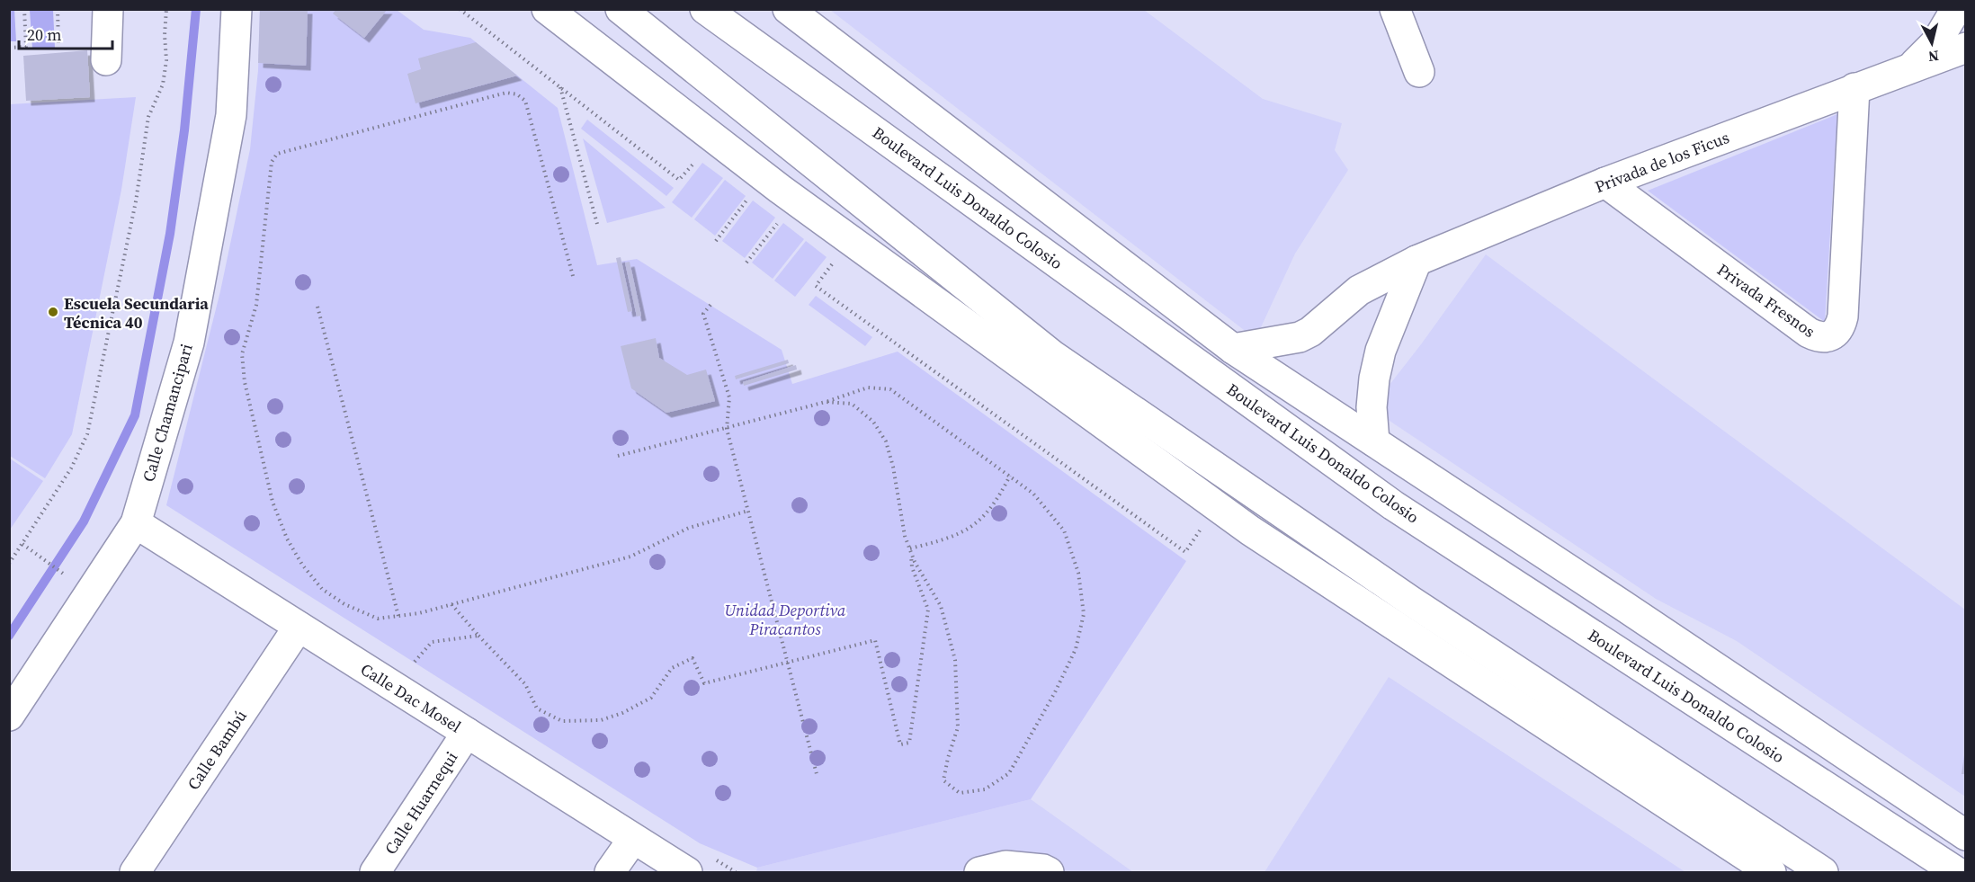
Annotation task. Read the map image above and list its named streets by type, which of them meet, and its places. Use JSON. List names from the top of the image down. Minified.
{"streets":{"street":["Privada de los Ficus","Boulevard Luis Donaldo Colosio","Privada Fresnos","Calle Chamancipari","Calle Dac Mosel","Calle Bambú","Calle Huarnequi"]},"crossings":[["Privada de los Ficus","Privada Fresnos"],["Calle Chamancipari","Calle Dac Mosel"],["Calle Dac Mosel","Calle Bambú"],["Calle Dac Mosel","Calle Huarnequi"]],"parks":["Unidad Deportiva Piracantos"],"places":["Escuela Secundaria Técnica 40"],"scale_bar":"20 m","north":"bottom"}
